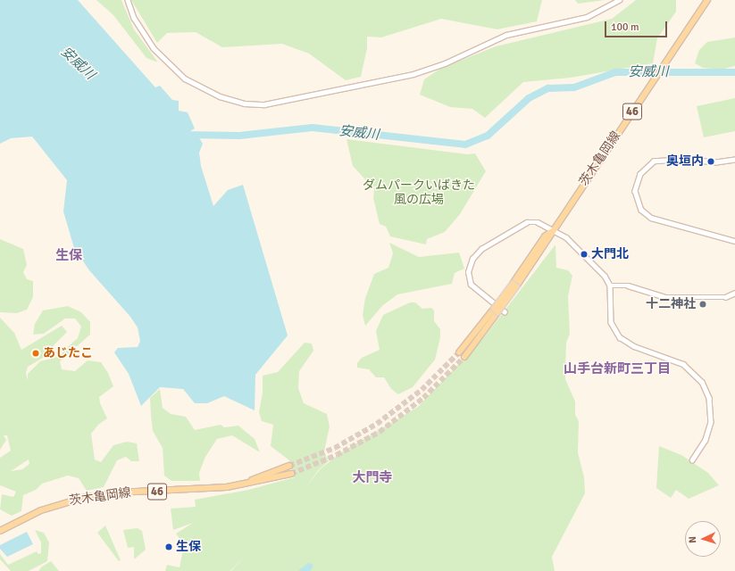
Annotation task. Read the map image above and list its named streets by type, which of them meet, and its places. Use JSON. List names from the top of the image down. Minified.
{"streets":{"main road":["46","茨木亀岡線"]},"districts":["生保","山手台新町三丁目","大門寺"],"water":["安威川"],"parks":["ダムパークいばきた 風の広場"],"places":["奥垣内","大門北","十二神社","あじたこ","生保"],"scale_bar":"100 m","north":"left"}
